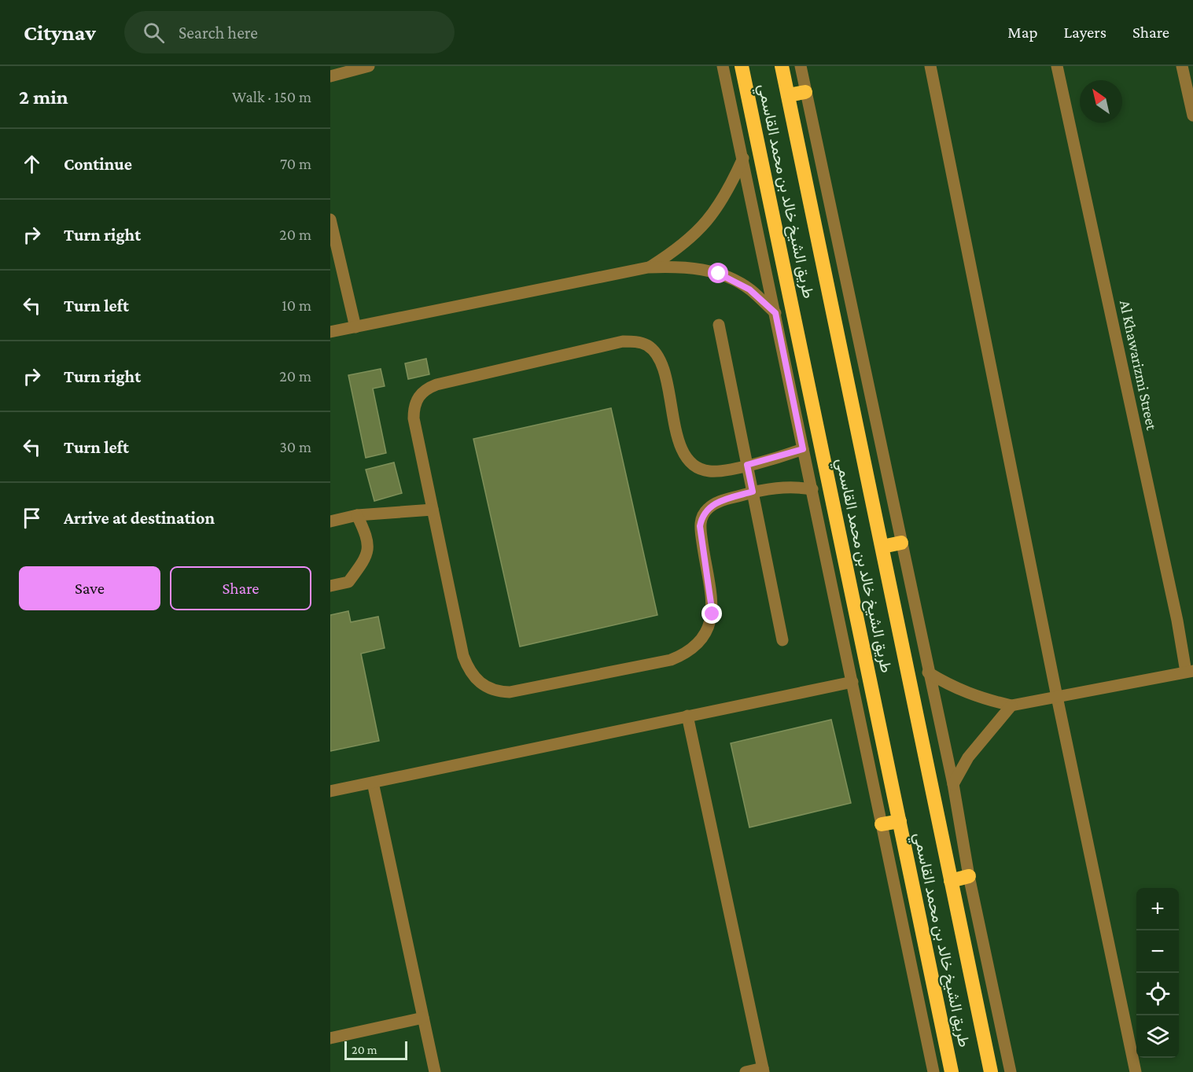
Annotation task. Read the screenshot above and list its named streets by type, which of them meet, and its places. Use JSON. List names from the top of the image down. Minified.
{"streets":{"highway":["طريق الشيخ خالد بن محمد القاسمي"],"street":["Al Khawarizmi Street"]},"scale_bar":"20 m","north":"top left","page":{"header":"Citynav","search":"Search here","nav":["Map","Layers","Share"],"heading":["2 min","Walk · 150 m"],"list":[["Continue","70 m"],["Turn right","20 m"],["Turn left","10 m"],["Turn right","20 m"],["Turn left","30 m"],"Arrive at destination"],"buttons":["Save","Share"],"map_buttons":["+","−"],"scale":"20 m"}}
